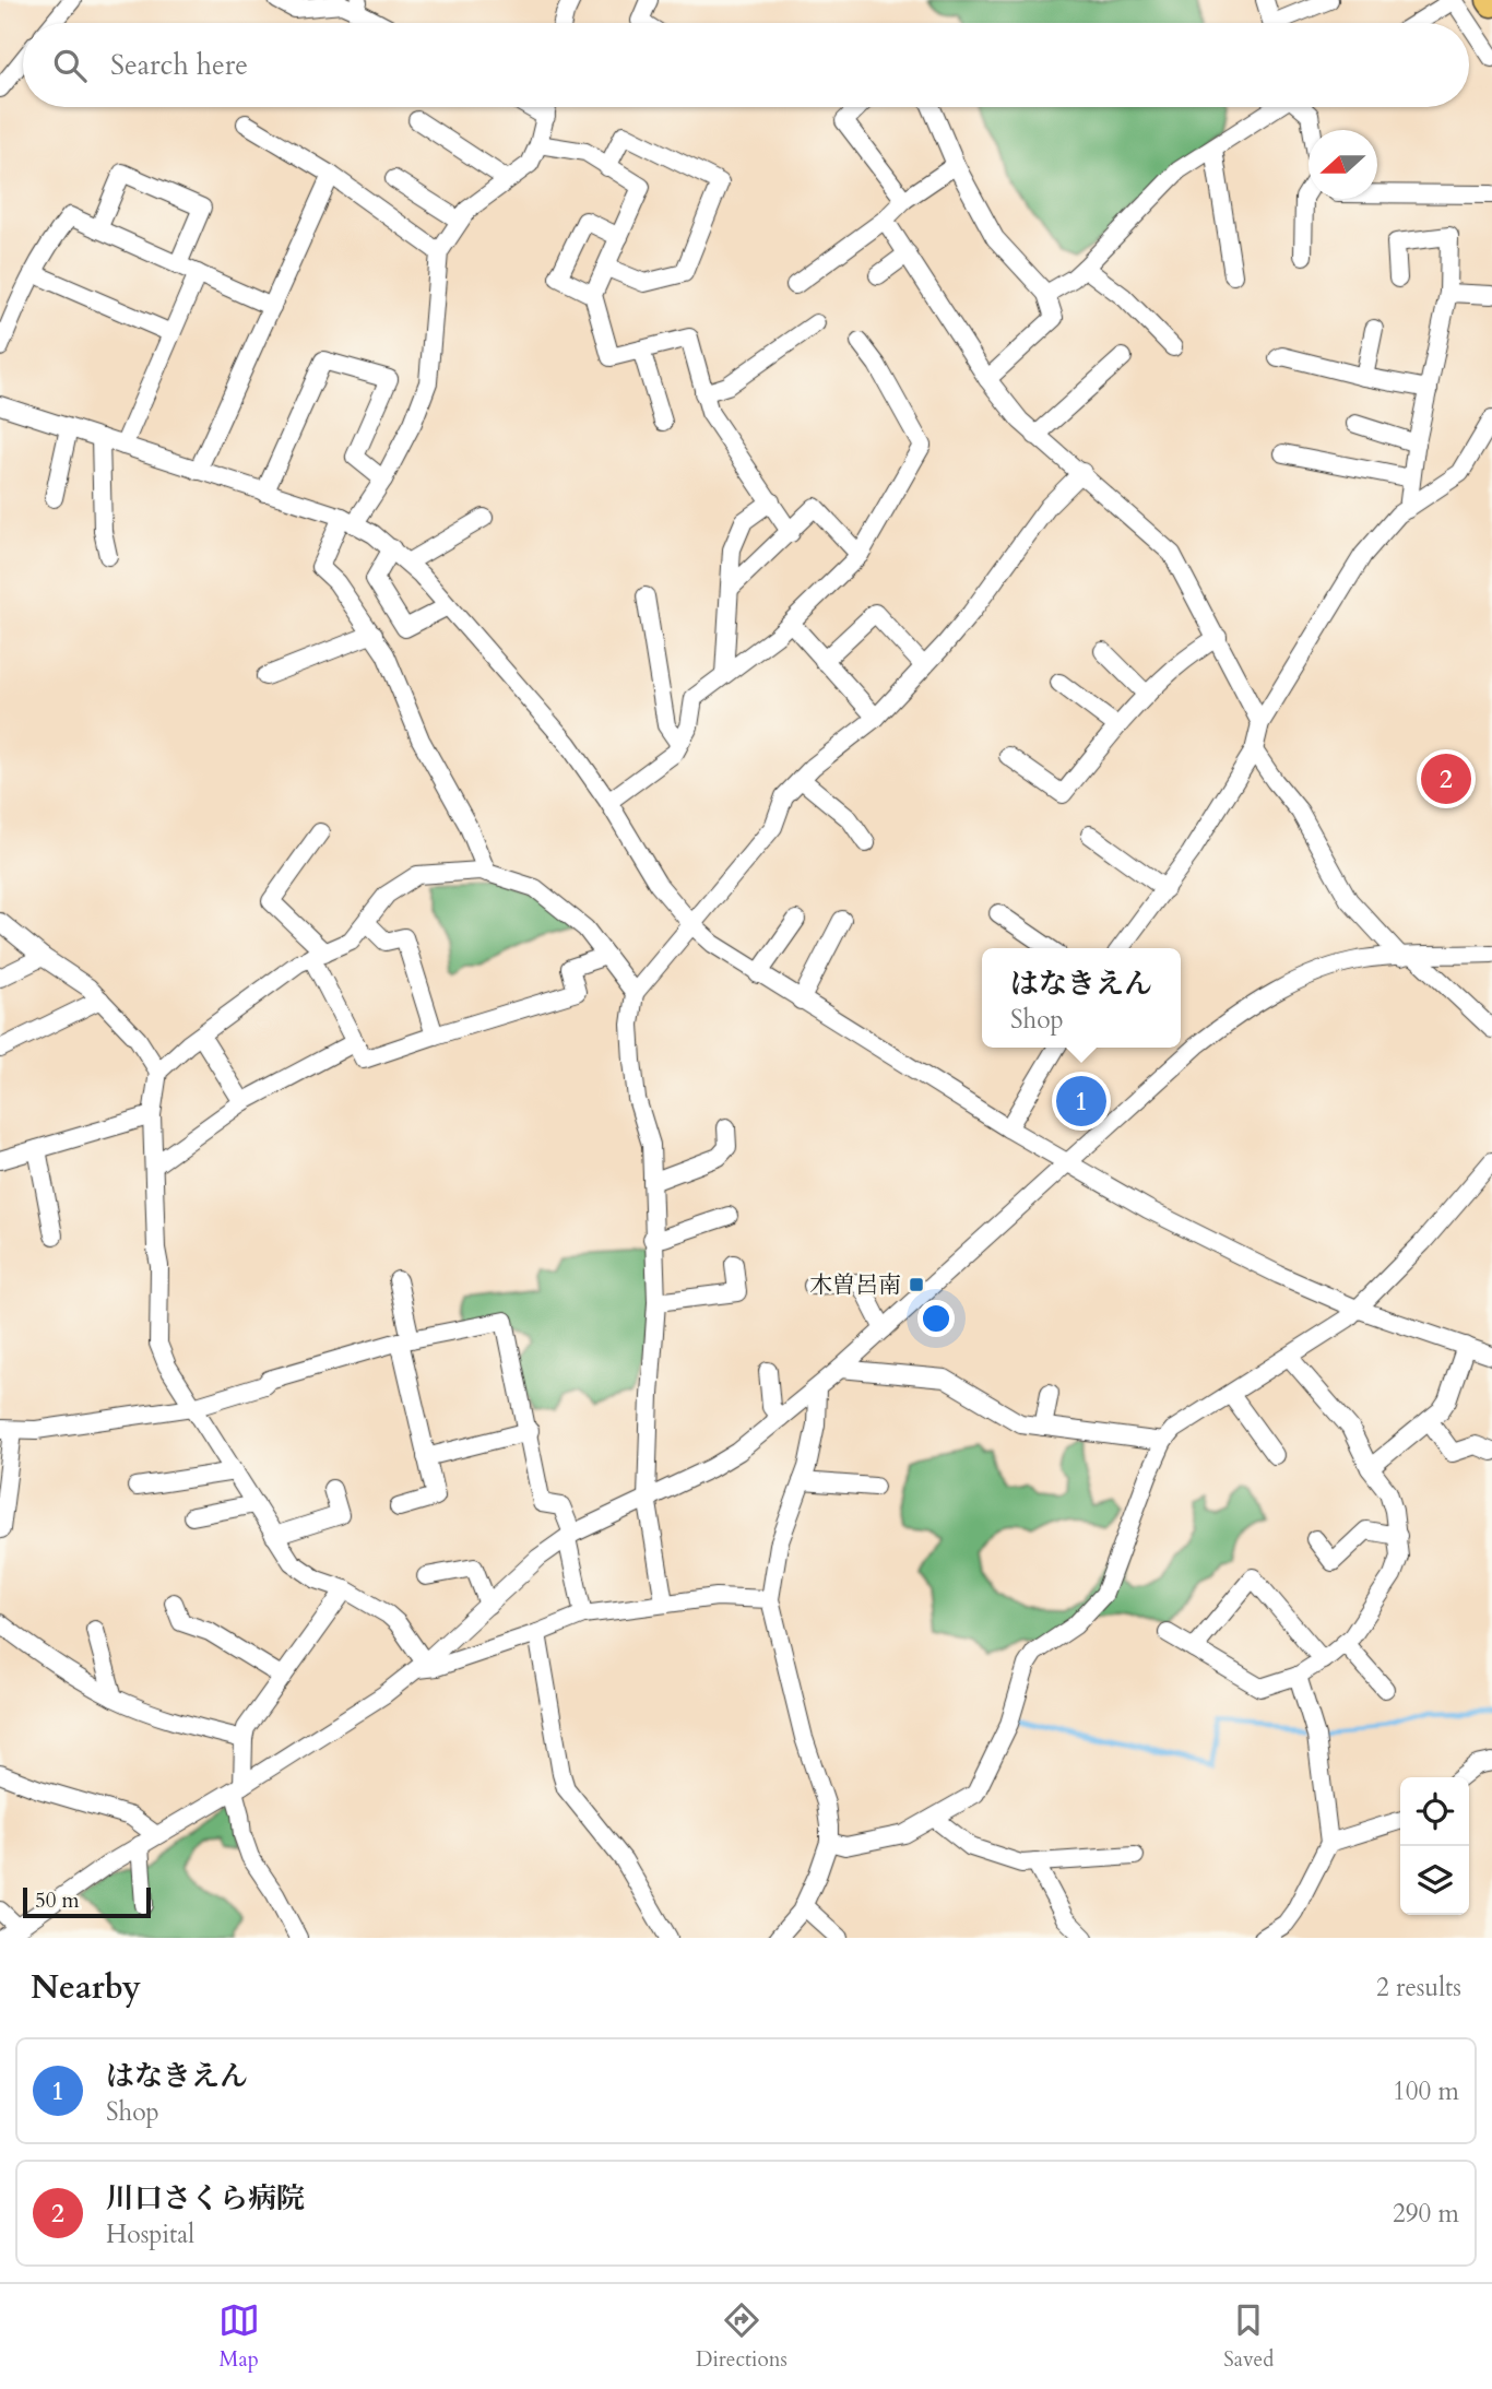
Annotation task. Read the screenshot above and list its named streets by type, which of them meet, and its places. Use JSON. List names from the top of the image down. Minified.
{"places":{"transit":["木曽呂南"]},"scale_bar":"50 m","north":"left","page":{"search":"Search here","pins":["2","1"],"popup":["はなきえん","Shop"],"scale":"50 m","heading":["Nearby","2 results"],"list":[{"mark":"1","name":"はなきえん","note":"Shop","value":"100 m"},{"mark":"2","name":"川口さくら病院","note":"Hospital","value":"290 m"}],"nav":["Map","Directions","Saved"]}}
